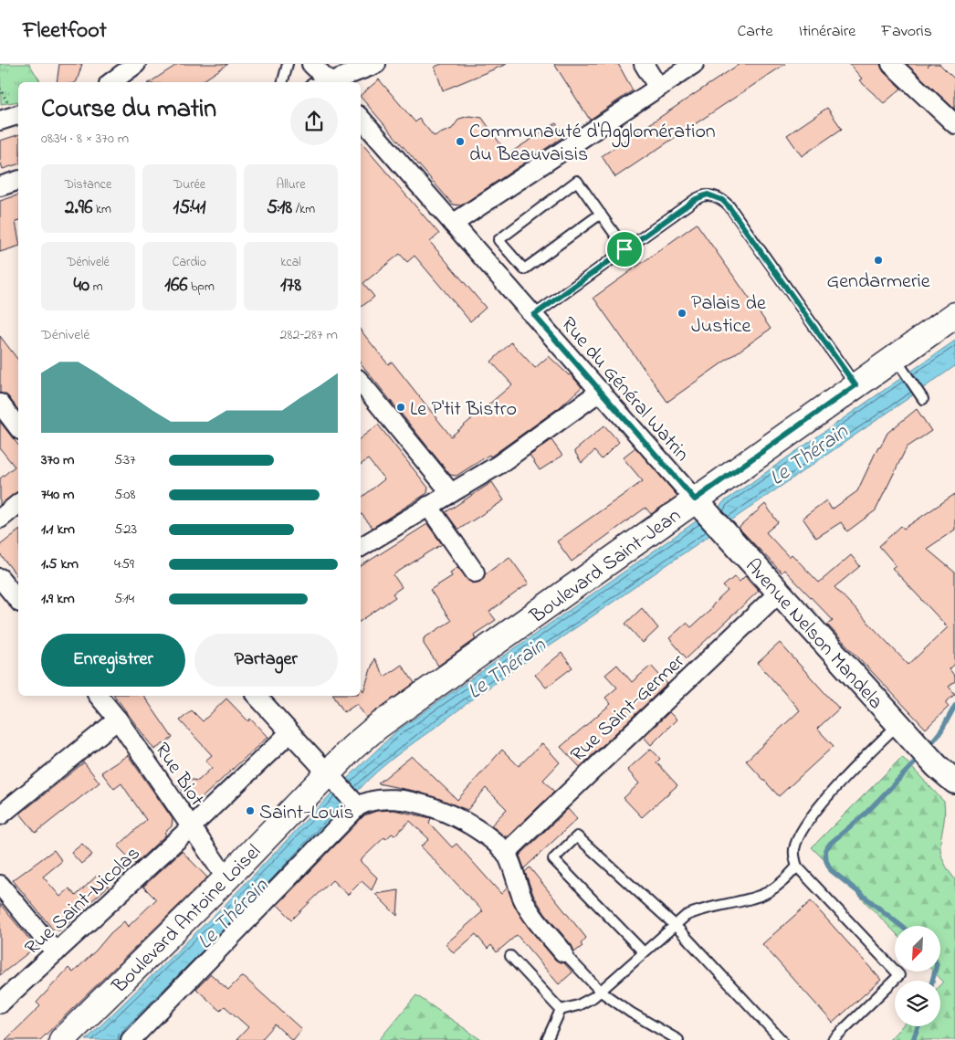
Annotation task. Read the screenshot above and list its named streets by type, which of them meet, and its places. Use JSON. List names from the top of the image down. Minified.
{"streets":{"main road":["Boulevard Saint-Jean","Boulevard Antoine Loisel"],"street":["Rue du Général Watrin","Avenue Nelson Mandela","Rue Saint-Germer","Rue Biot","Rue Saint-Nicolas"]},"crossings":[["Rue du Général Watrin","Boulevard Saint-Jean"],["Rue du Général Watrin","Avenue Nelson Mandela"],["Boulevard Saint-Jean","Avenue Nelson Mandela"],["Boulevard Saint-Jean","Boulevard Antoine Loisel"],["Avenue Nelson Mandela","Rue Saint-Germer"],["Rue Biot","Rue Saint-Nicolas"],["Rue Biot","Boulevard Antoine Loisel"]],"water":["Le Thérain"],"places":["Communauté d'Agglomération du Beauvaisis","Gendarmerie","Palais de Justice","Le P'tit Bistro","Saint-Louis"],"north":"bottom left","page":{"header":"Fleetfoot","nav":["Carte","Itinéraire","Favoris"],"heading":["Course du matin","08:34 · 8 × 370 m"],"stats":[["Distance","2.96 km"],["Durée","15:41"],["Allure","5:18 /km"],["Dénivelé","40 m"],["Cardio","166 bpm"],["kcal","178"]],"chart":["Dénivelé","282–287 m"],"list":[{"name":"370 m","note":"5:37"},{"name":"740 m","note":"5:08"},{"name":"1.1 km","note":"5:23"},{"name":"1.5 km","note":"4:59"},{"name":"1.9 km","note":"5:14"}],"buttons":["Enregistrer","Partager"]}}
